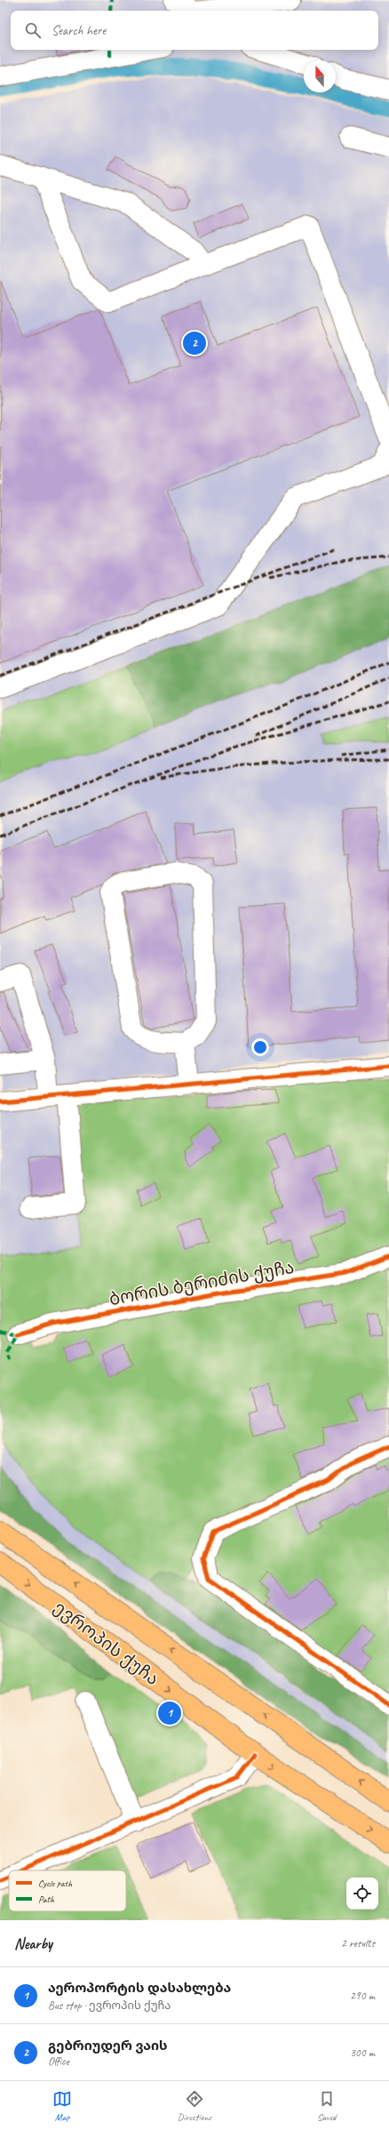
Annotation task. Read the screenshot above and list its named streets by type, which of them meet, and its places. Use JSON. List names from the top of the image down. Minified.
{"streets":{"main road":["ევროპის ქუჩა"],"street":["ბორის ბერიძის ქუჩა"]},"legend":["Cycle path","Path"],"north":"top","page":{"search":"Search here","pins":["2","1"],"heading":["Nearby","2 results"],"list":[{"mark":"1","name":"აეროპორტის დასახლება","note":"Bus stop · ევროპის ქუჩა","value":"290 m"},{"mark":"2","name":"გებრიუდერ ვაის","note":"Office","value":"300 m"}],"nav":["Map","Directions","Saved"]}}
